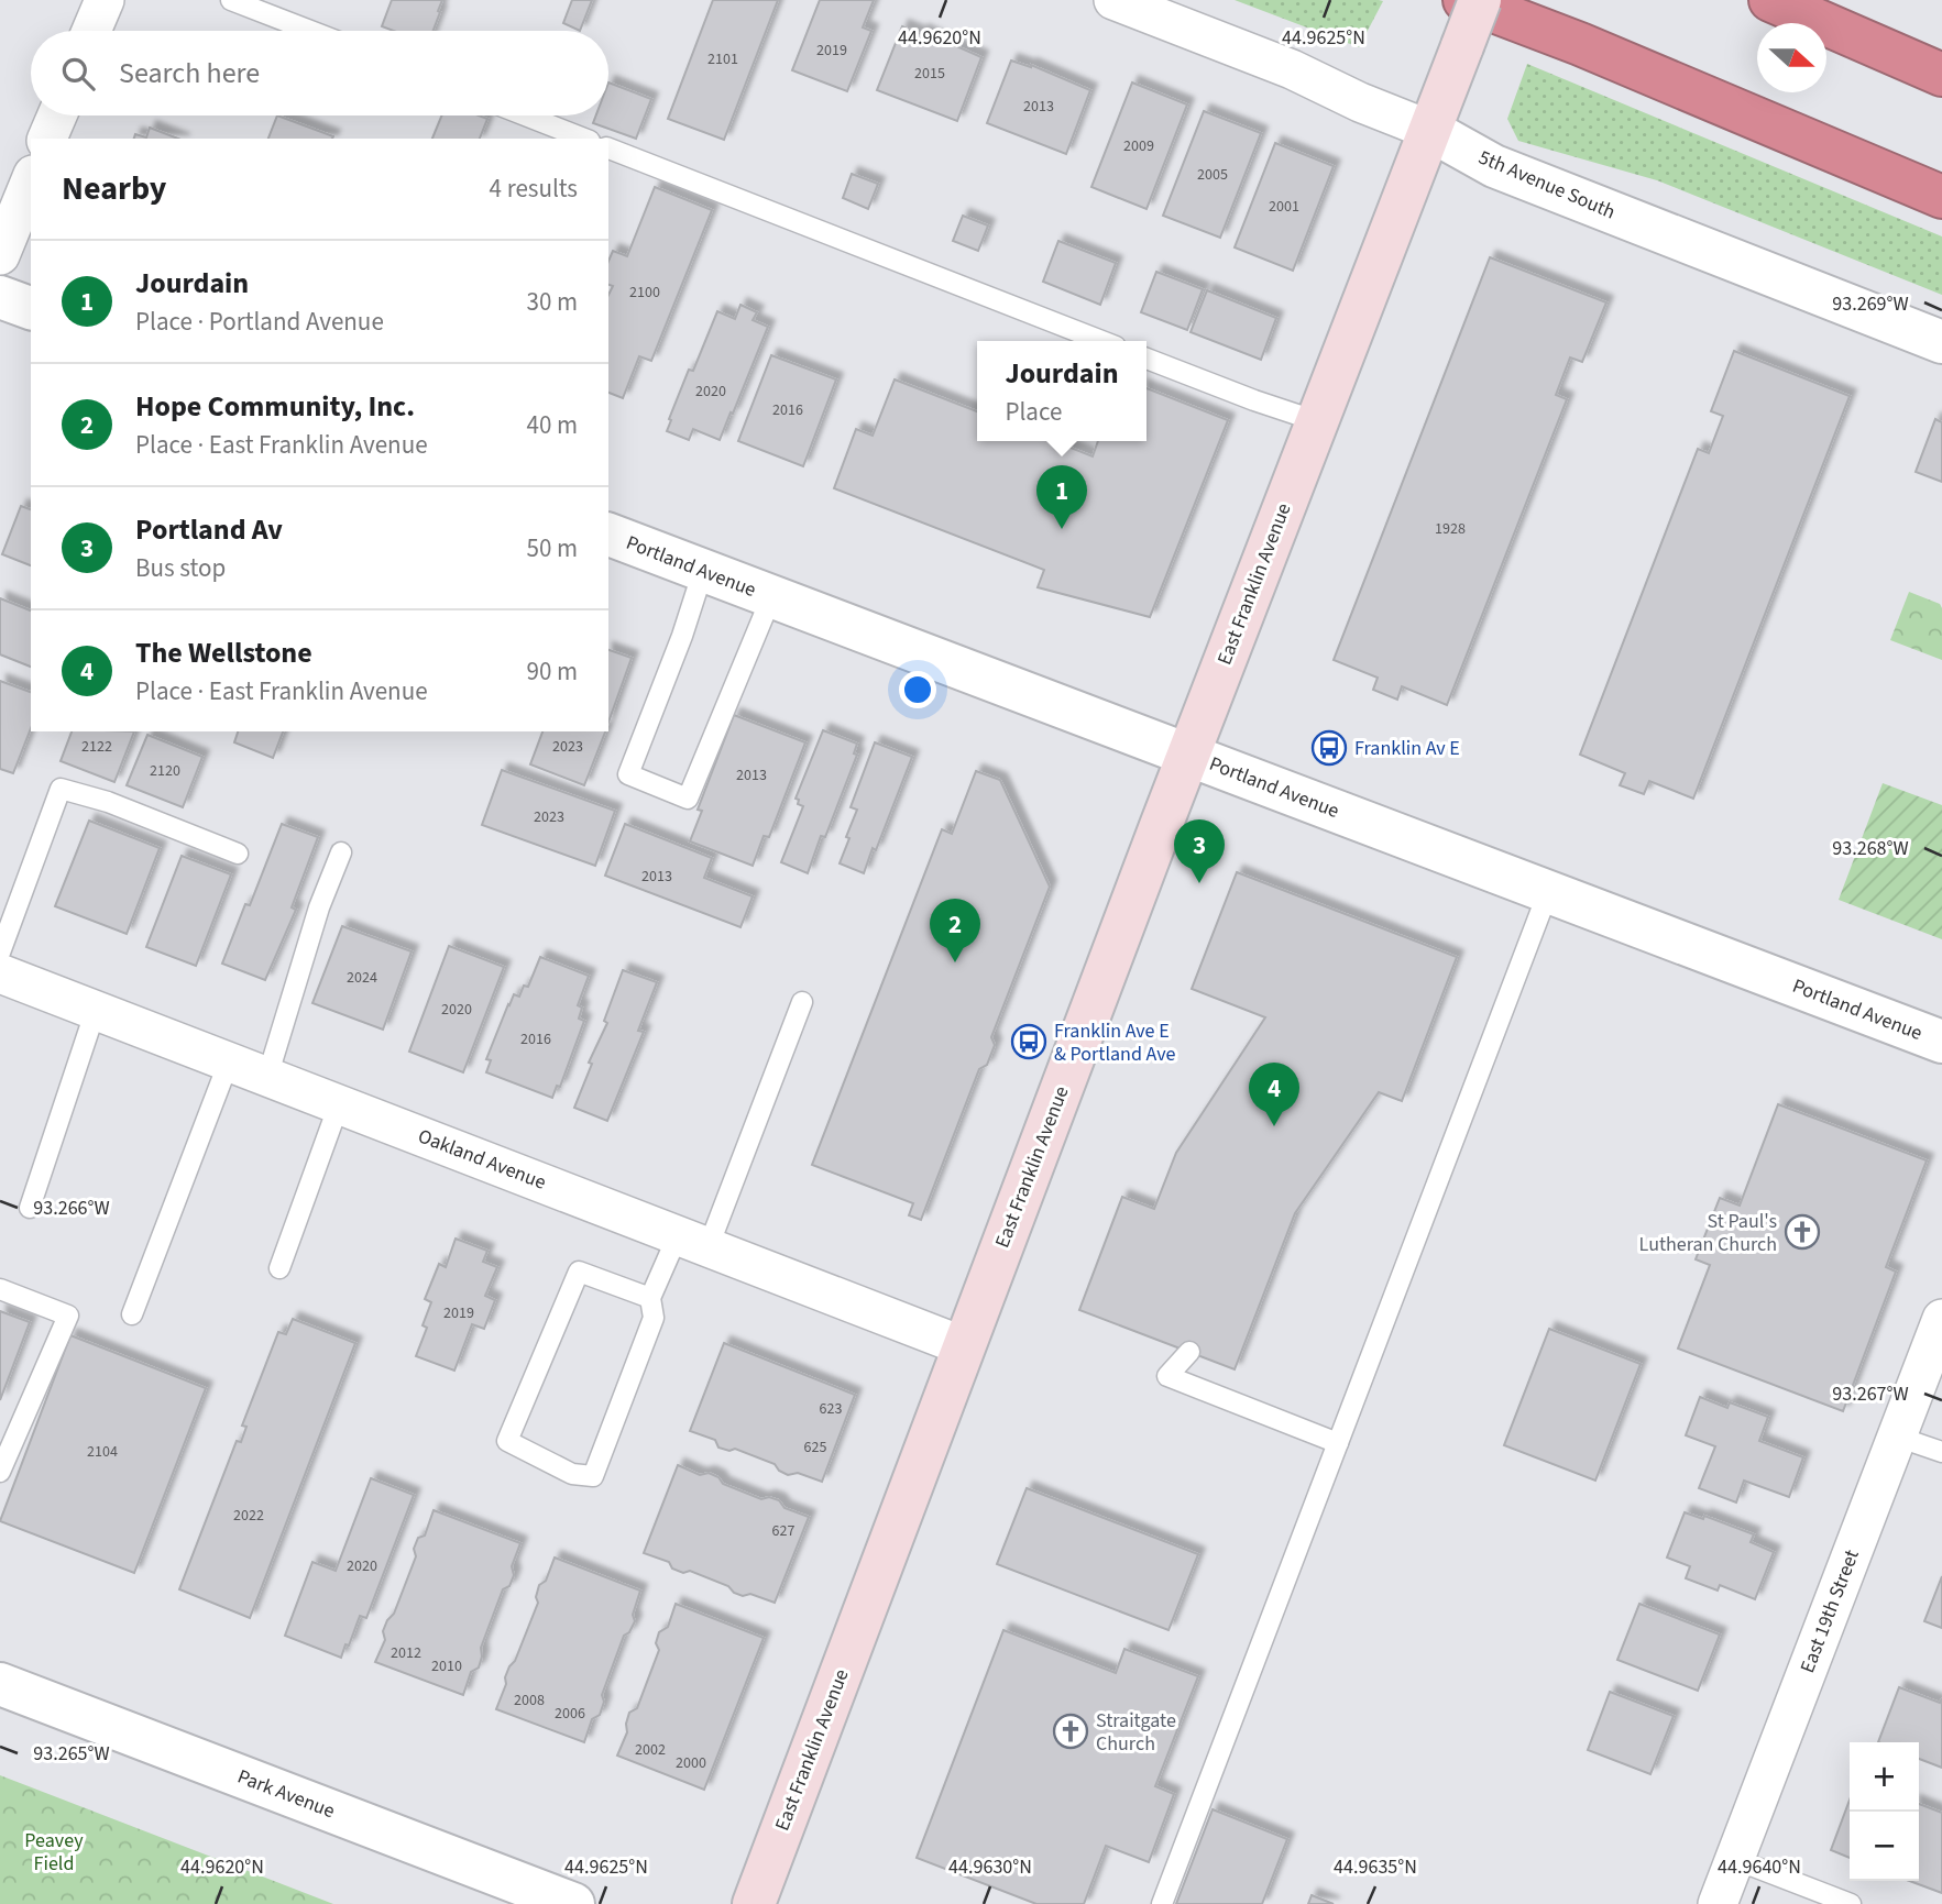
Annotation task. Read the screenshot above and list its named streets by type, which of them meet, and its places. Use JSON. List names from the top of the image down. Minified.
{"streets":{"main road":["East Franklin Avenue"],"street":["5th Avenue South","Portland Avenue","Oakland Avenue","East 19th Street","Park Avenue"]},"crossings":[["5th Avenue South","East Franklin Avenue"],["Portland Avenue","East Franklin Avenue"],["East Franklin Avenue","Oakland Avenue"]],"parks":["Peavey Field"],"places":{"bus stop":["Franklin Av E","Franklin Ave E & Portland Ave"],"church":["St Paul's Lutheran Church","Straitgate Church"]},"house_numbers":["2019","2101","2015","2013","2009","2005","2001","2100","2020","2016","1928","2122","2023","2120","2013","2023","2013","2024","2020","2016","2019","623","625","2104","2022","627","2020","2012","2010","2008","2006","2002","2000"],"north":"right","page":{"search":"Search here","heading":["Nearby","4 results"],"list":[{"mark":"1","name":"Jourdain","note":"Place · Portland Avenue","value":"30 m"},{"mark":"2","name":"Hope Community, Inc.","note":"Place · East Franklin Avenue","value":"40 m"},{"mark":"3","name":"Portland Av","note":"Bus stop","value":"50 m"},{"mark":"4","name":"The Wellstone","note":"Place · East Franklin Avenue","value":"90 m"}],"popup":["Jourdain","Place"],"pins":["1","3","2","4"],"map_buttons":["+","−"]},"coordinates":["44.9620°N","44.9625°N","93.269°W","93.268°W","93.266°W","93.267°W","93.265°W","44.9630°N","44.9635°N","44.9640°N"]}
